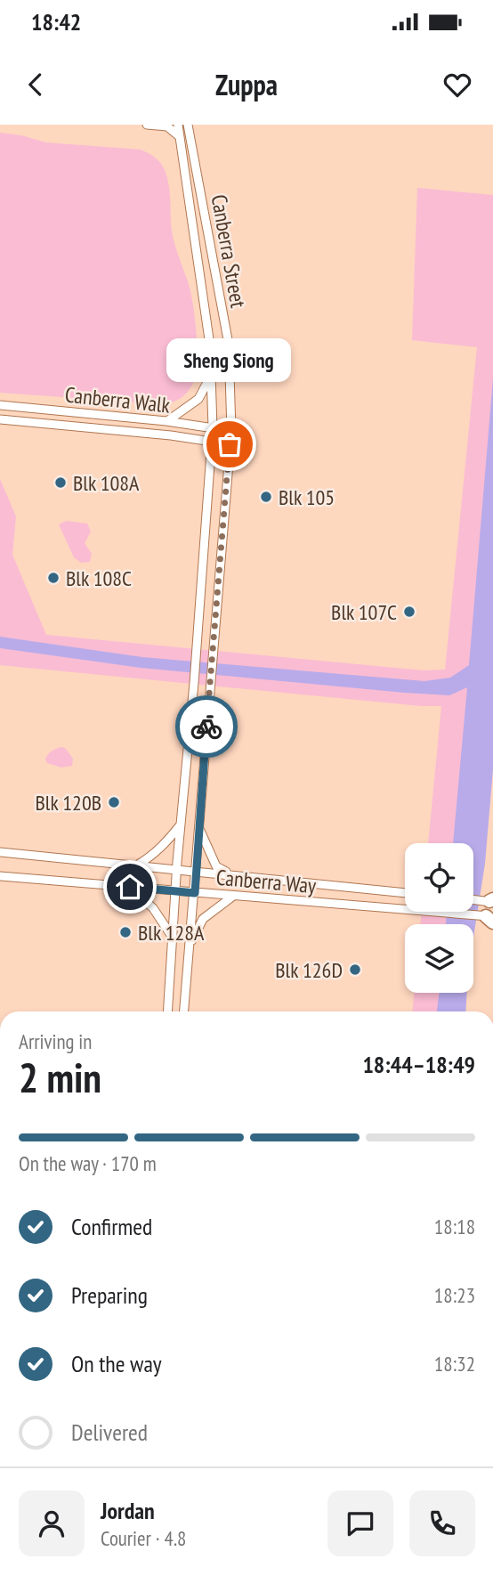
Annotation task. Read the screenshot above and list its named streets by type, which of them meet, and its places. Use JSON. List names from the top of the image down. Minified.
{"streets":{"street":["Canberra Street","Canberra Walk","Canberra Way"]},"crossings":[["Canberra Street","Canberra Walk"],["Canberra Street","Canberra Way"]],"places":["Sheng Siong","Blk 108A","Blk 105","Blk 108C","Blk 107C","Blk 120B","Blk 128A","Blk 126D"],"page":{"status":"18:42","header":"Zuppa","bubble":"Sheng Siong","heading":["2 min","Arriving in","18:44–18:49"],"panel":["Jordan","Courier · 4.8"],"bar":"On the way · 170 m","list":[["Confirmed","18:18"],["Preparing","18:23"],["On the way","18:32"],"Delivered"]}}
